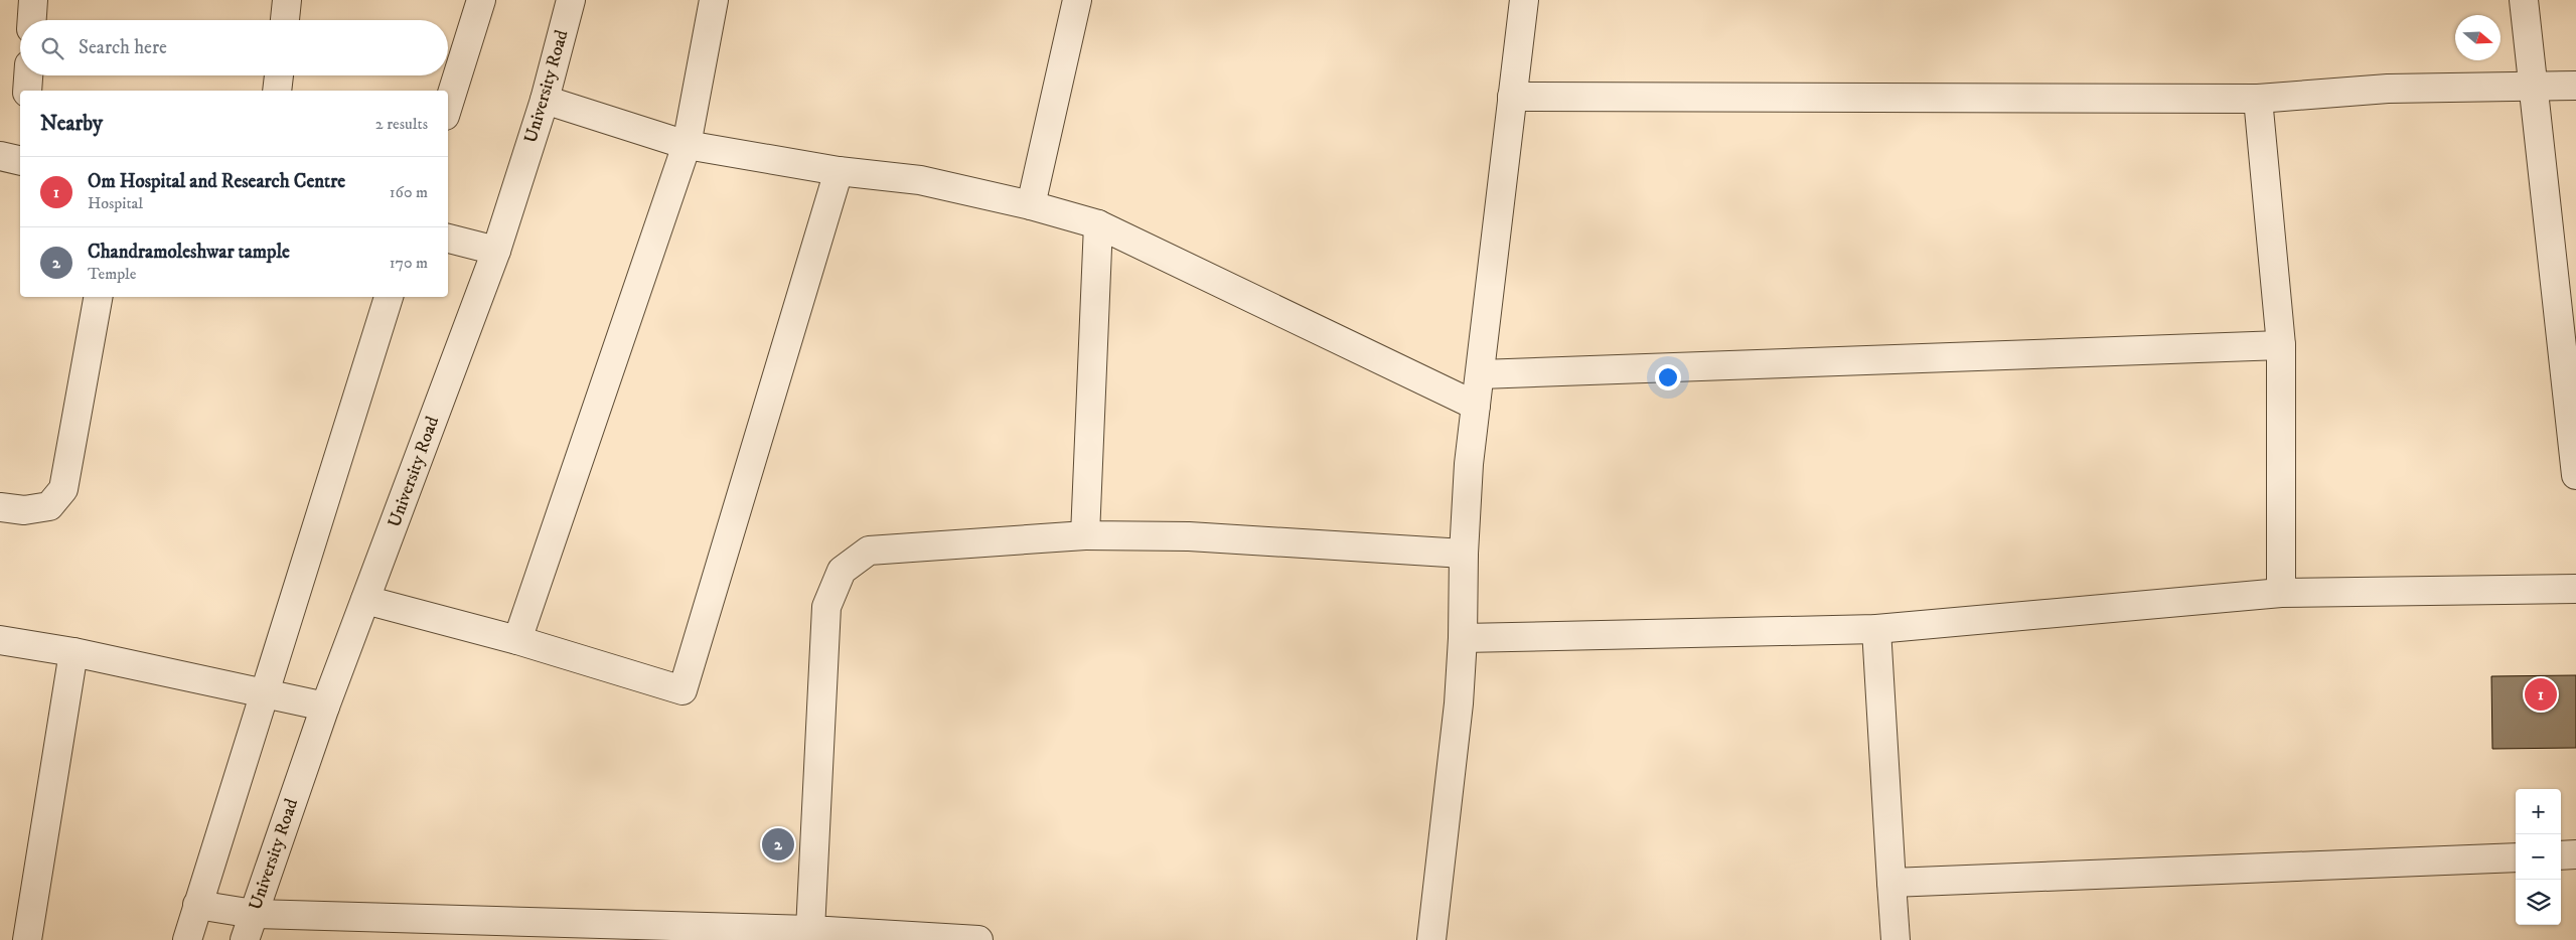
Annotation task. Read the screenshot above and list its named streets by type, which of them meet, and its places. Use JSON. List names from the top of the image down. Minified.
{"streets":{"street":["University Road"]},"north":"right","page":{"search":"Search here","heading":["Nearby","2 results"],"list":[{"mark":"1","name":"Om Hospital and Research Centre","note":"Hospital","value":"160 m"},{"mark":"2","name":"Chandramoleshwar tample","note":"Temple","value":"170 m"}],"pins":["1","2"],"map_buttons":["+","−"]}}
